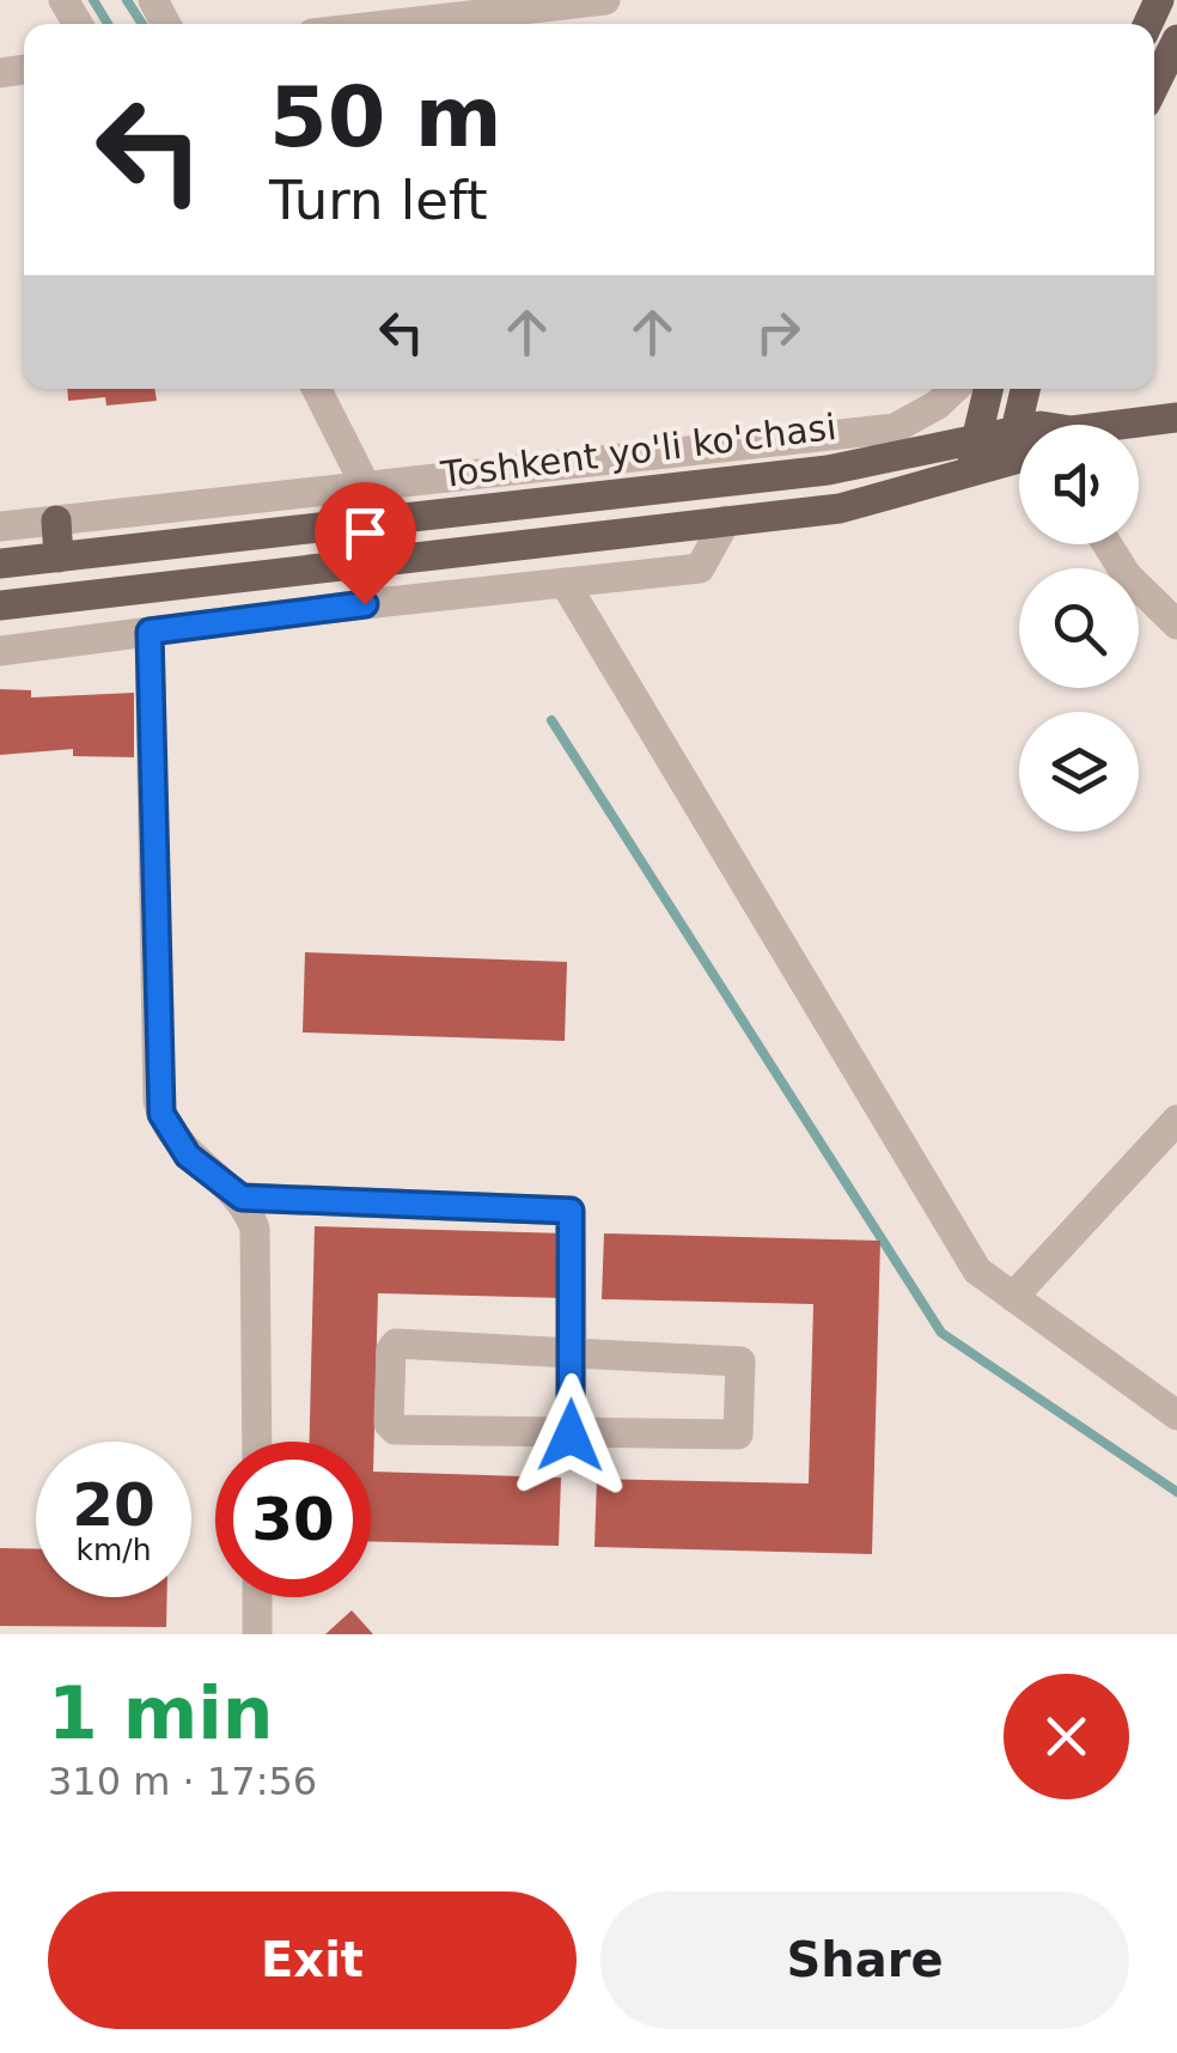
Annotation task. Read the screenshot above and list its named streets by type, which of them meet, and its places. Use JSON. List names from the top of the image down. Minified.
{"streets":{"main road":["Toshkent yo'li ko'chasi"]},"page":{"turn":["50 m","Turn left"],"speed":"20 km/h","limit":"30","heading":["1 min","310 m · 17:56"],"buttons":["Exit","Share"]}}
